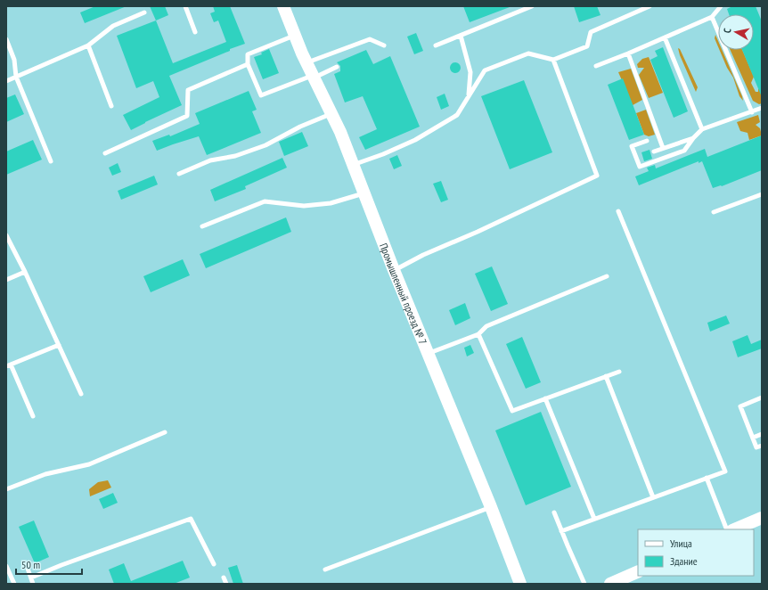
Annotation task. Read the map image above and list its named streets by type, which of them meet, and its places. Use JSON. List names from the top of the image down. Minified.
{"streets":{"street":["Промышленный проезд № 7"]},"legend":["Улица","Здание"],"scale_bar":"50 m","north":"left"}
